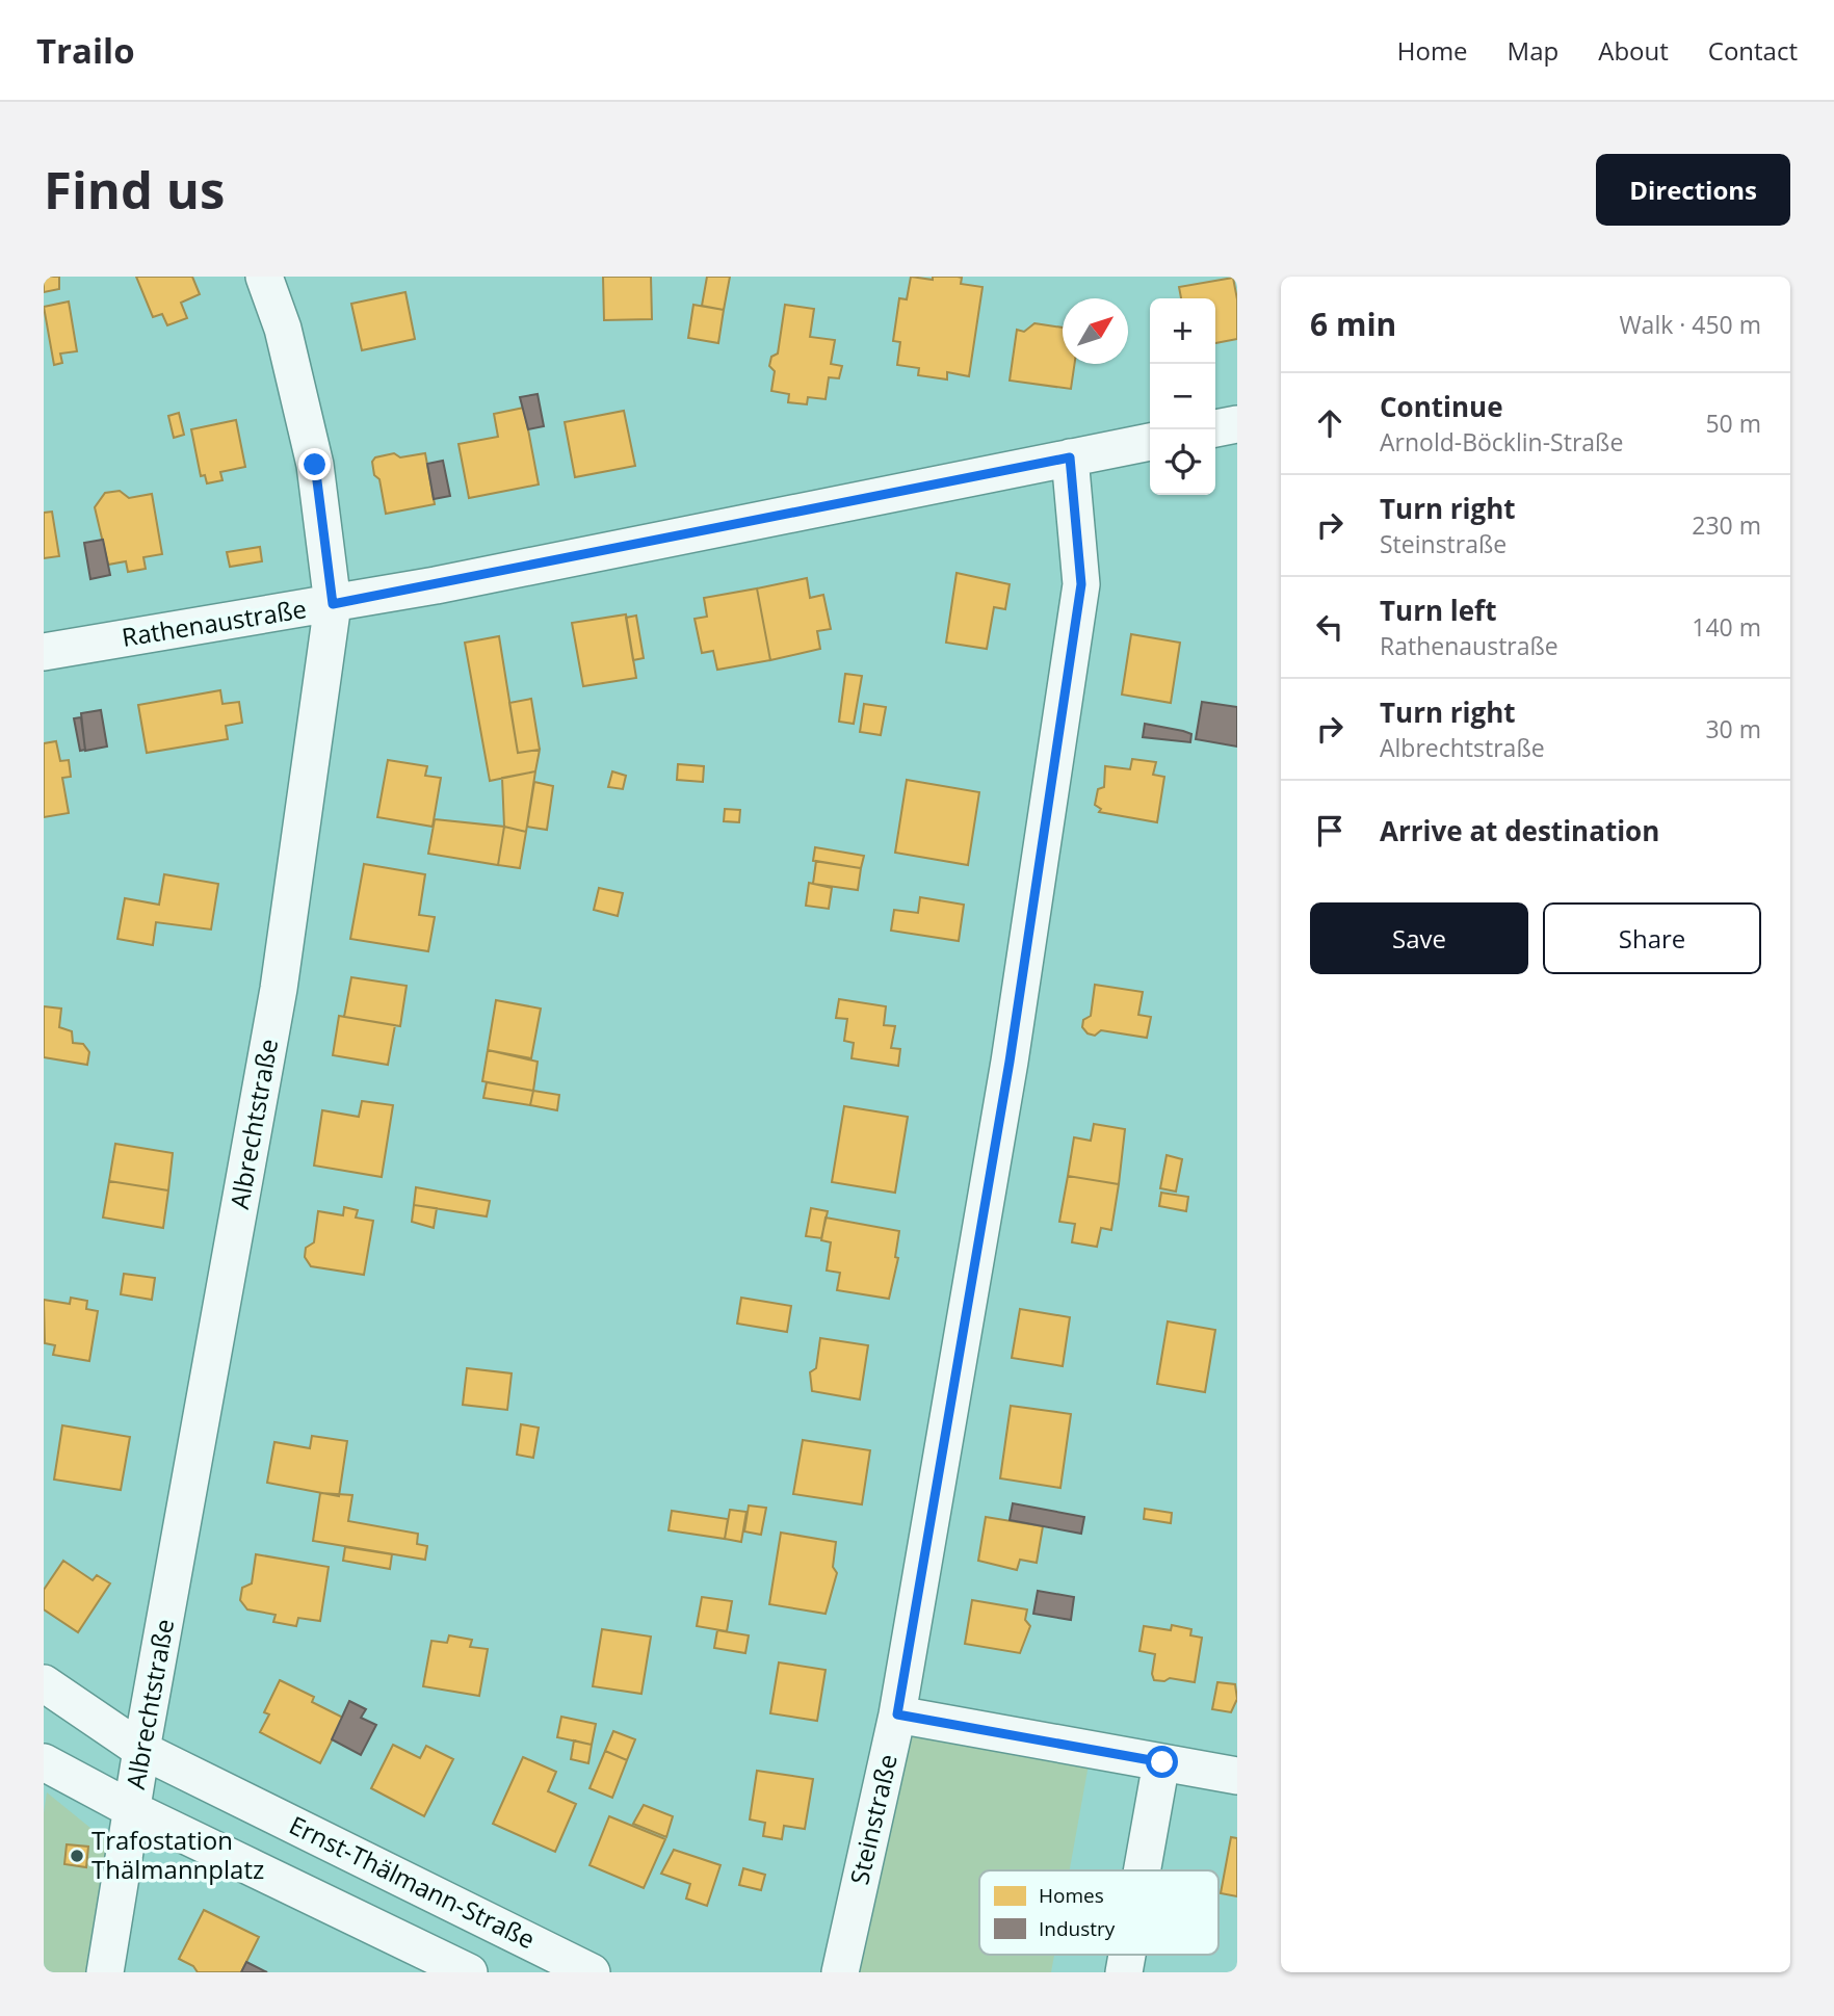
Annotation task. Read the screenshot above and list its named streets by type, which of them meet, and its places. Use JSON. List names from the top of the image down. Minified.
{"streets":{"street":["Rathenaustraße","Albrechtstraße","Steinstraße","Ernst-Thälmann-Straße"]},"crossings":[["Rathenaustraße","Albrechtstraße"],["Rathenaustraße","Steinstraße"],["Albrechtstraße","Ernst-Thälmann-Straße"]],"places":["Trafostation Thälmannplatz"],"legend":["Homes","Industry"],"north":"top right","page":{"header":"Trailo","nav":["Home","Map","About","Contact"],"buttons":["Directions",["Save","Share"]],"title":"Find us","heading":["6 min","Walk · 450 m"],"map_buttons":["+","−"],"list":[["Continue","Arnold-Böcklin-Straße","50 m"],["Turn right","Steinstraße","230 m"],["Turn left","Rathenaustraße","140 m"],["Turn right","Albrechtstraße","30 m"],"Arrive at destination"]}}
